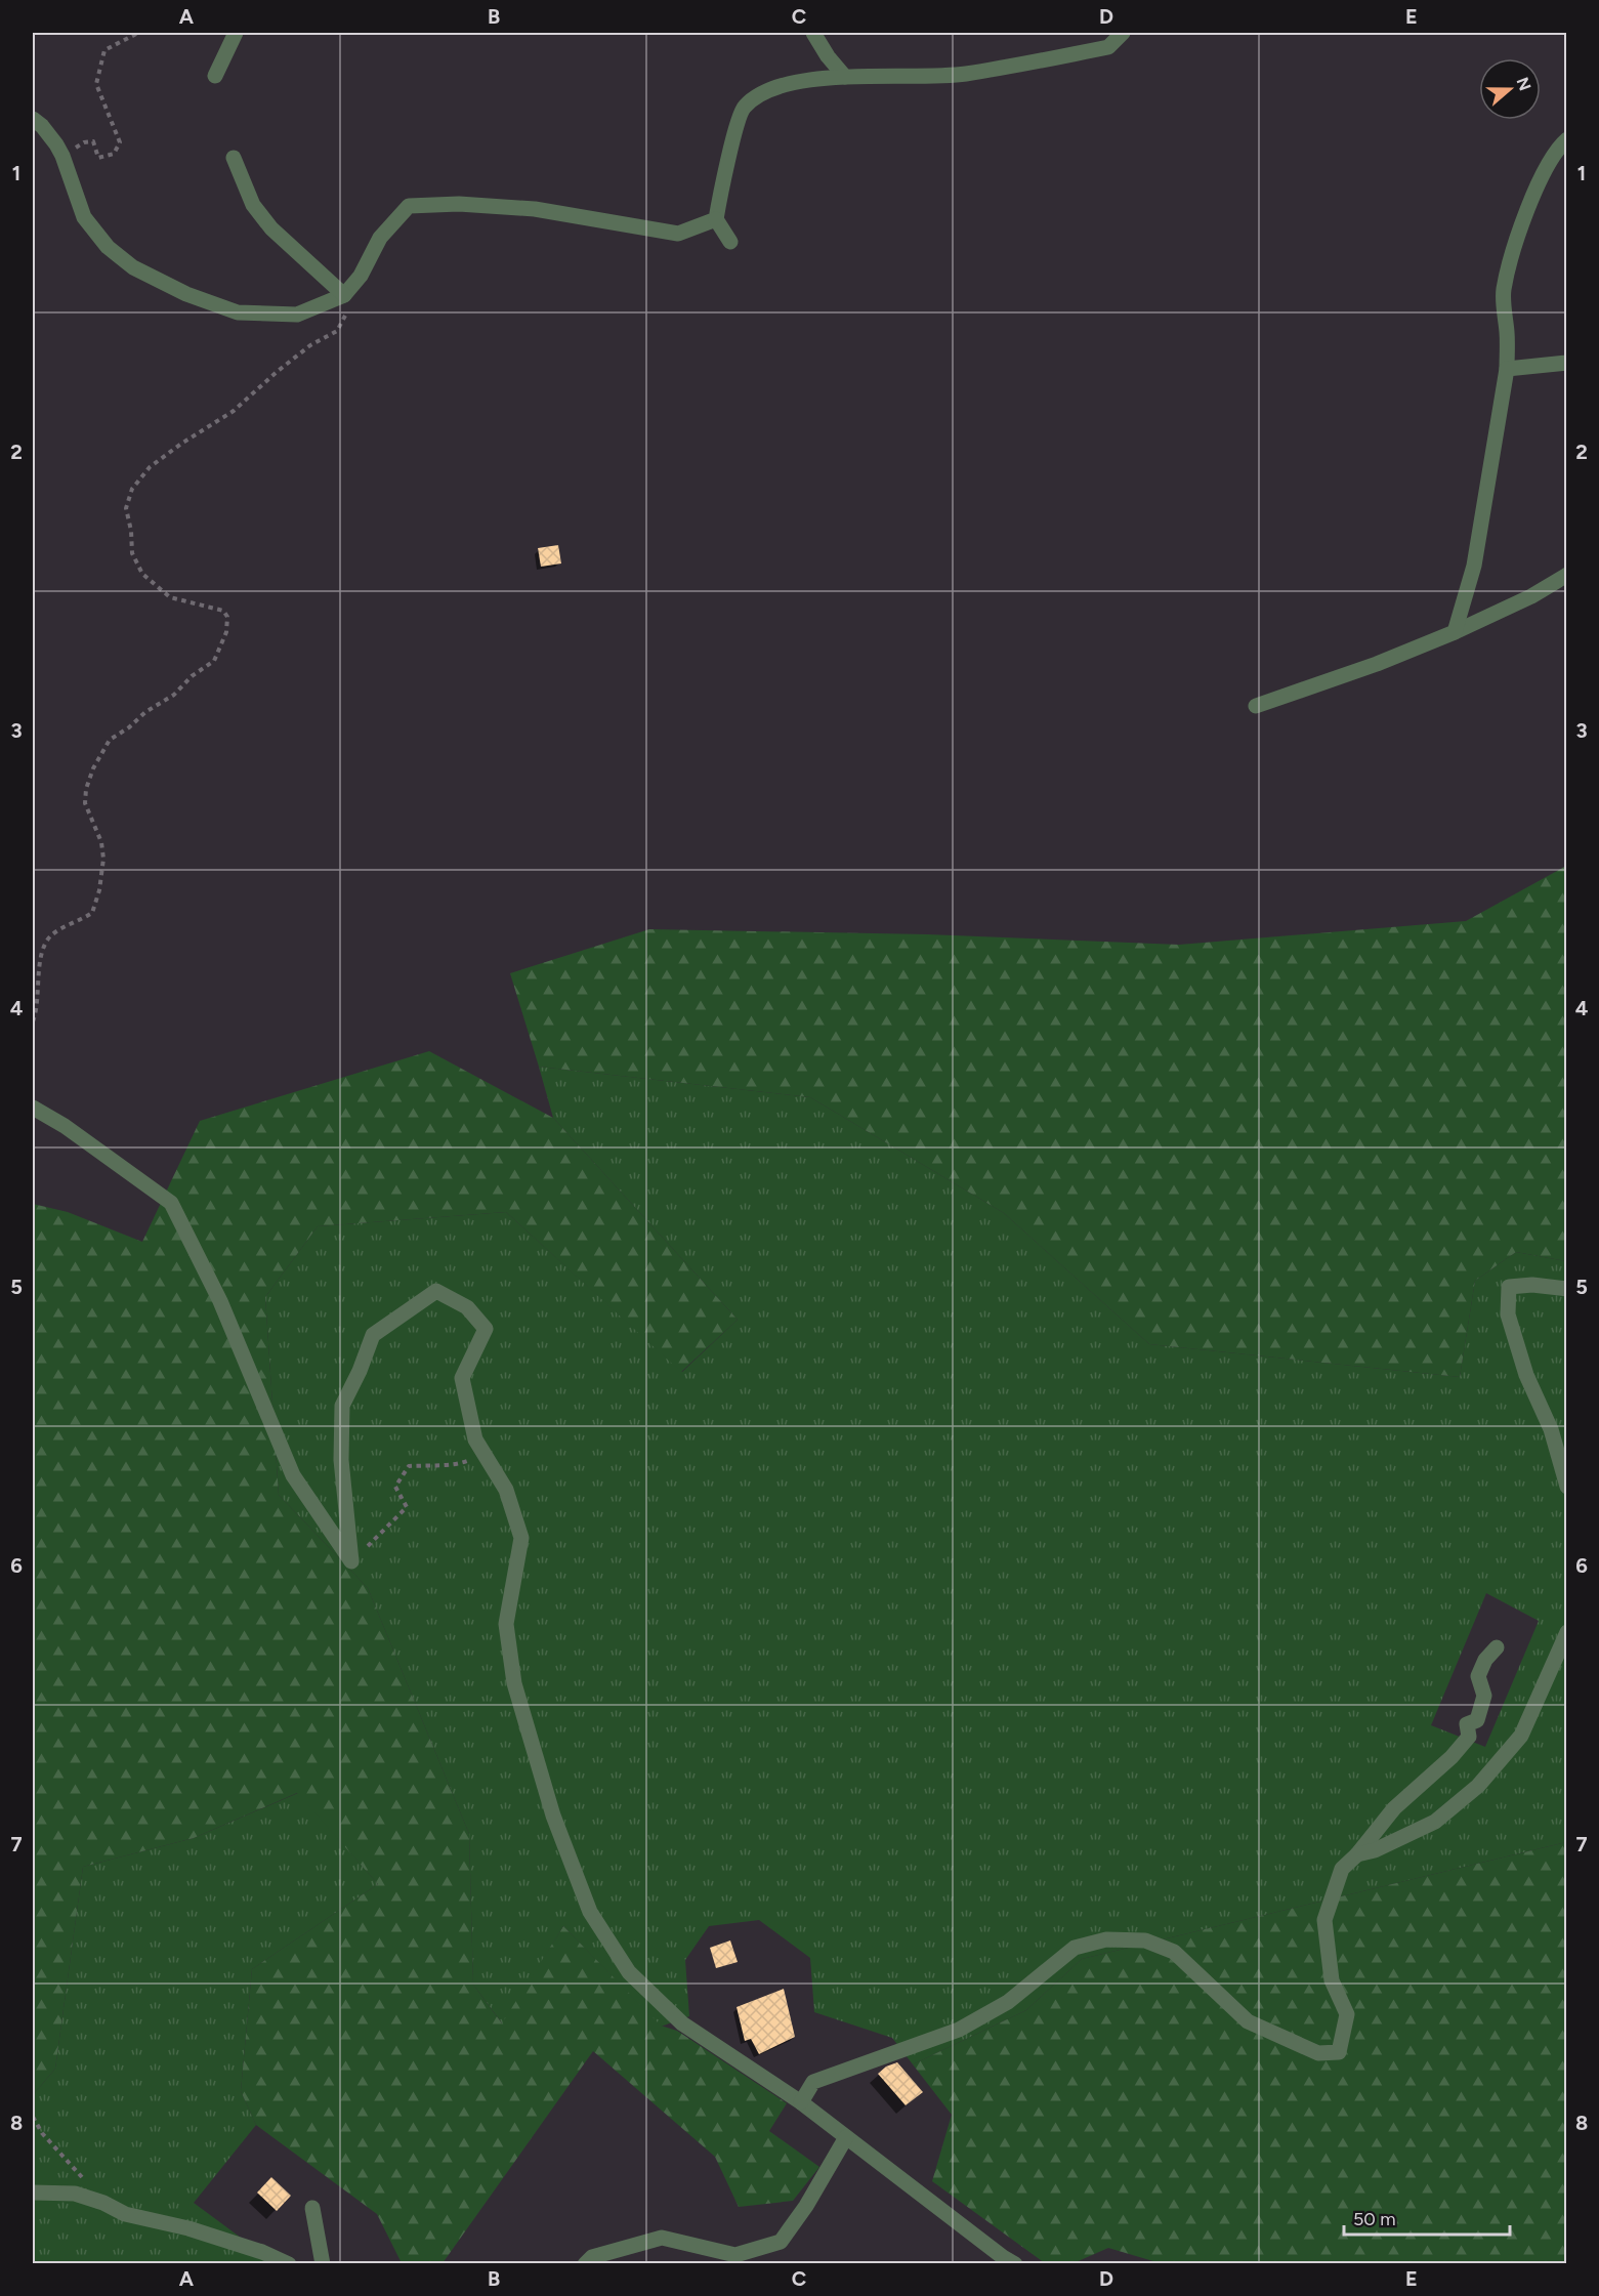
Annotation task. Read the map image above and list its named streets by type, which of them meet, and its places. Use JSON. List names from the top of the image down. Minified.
{"scale_bar":"50 m","north":"right","grid":{"columns":["A","B","C","D","E"],"rows":["1","2","3","4","5","6","7","8"]}}
